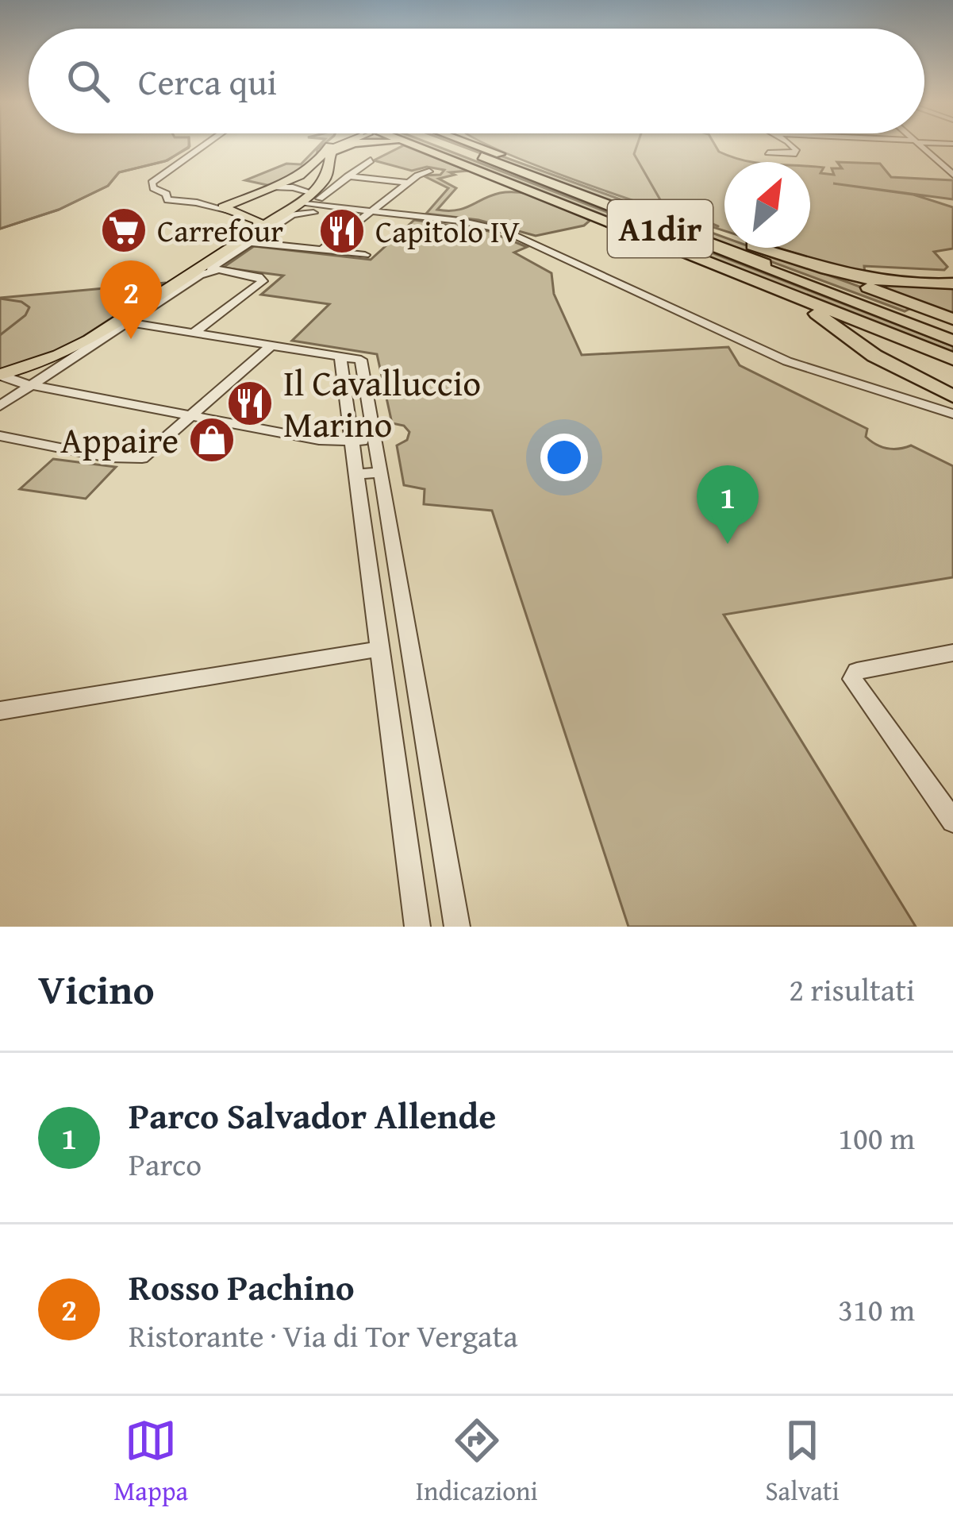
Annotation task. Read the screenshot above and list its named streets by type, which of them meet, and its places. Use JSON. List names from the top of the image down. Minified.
{"streets":{"highway":["A1dir"]},"places":{"supermarket":["Carrefour"],"restaurant":["Capitolo IV","Il Cavalluccio Marino"],"shop":["Appaire"]},"north":"top right","page":{"search":"Cerca qui","pins":["2","1"],"heading":["Vicino","2 risultati"],"list":[{"mark":"1","name":"Parco Salvador Allende","note":"Parco","value":"100 m"},{"mark":"2","name":"Rosso Pachino","note":"Ristorante · Via di Tor Vergata","value":"310 m"}],"nav":["Mappa","Indicazioni","Salvati"]}}
